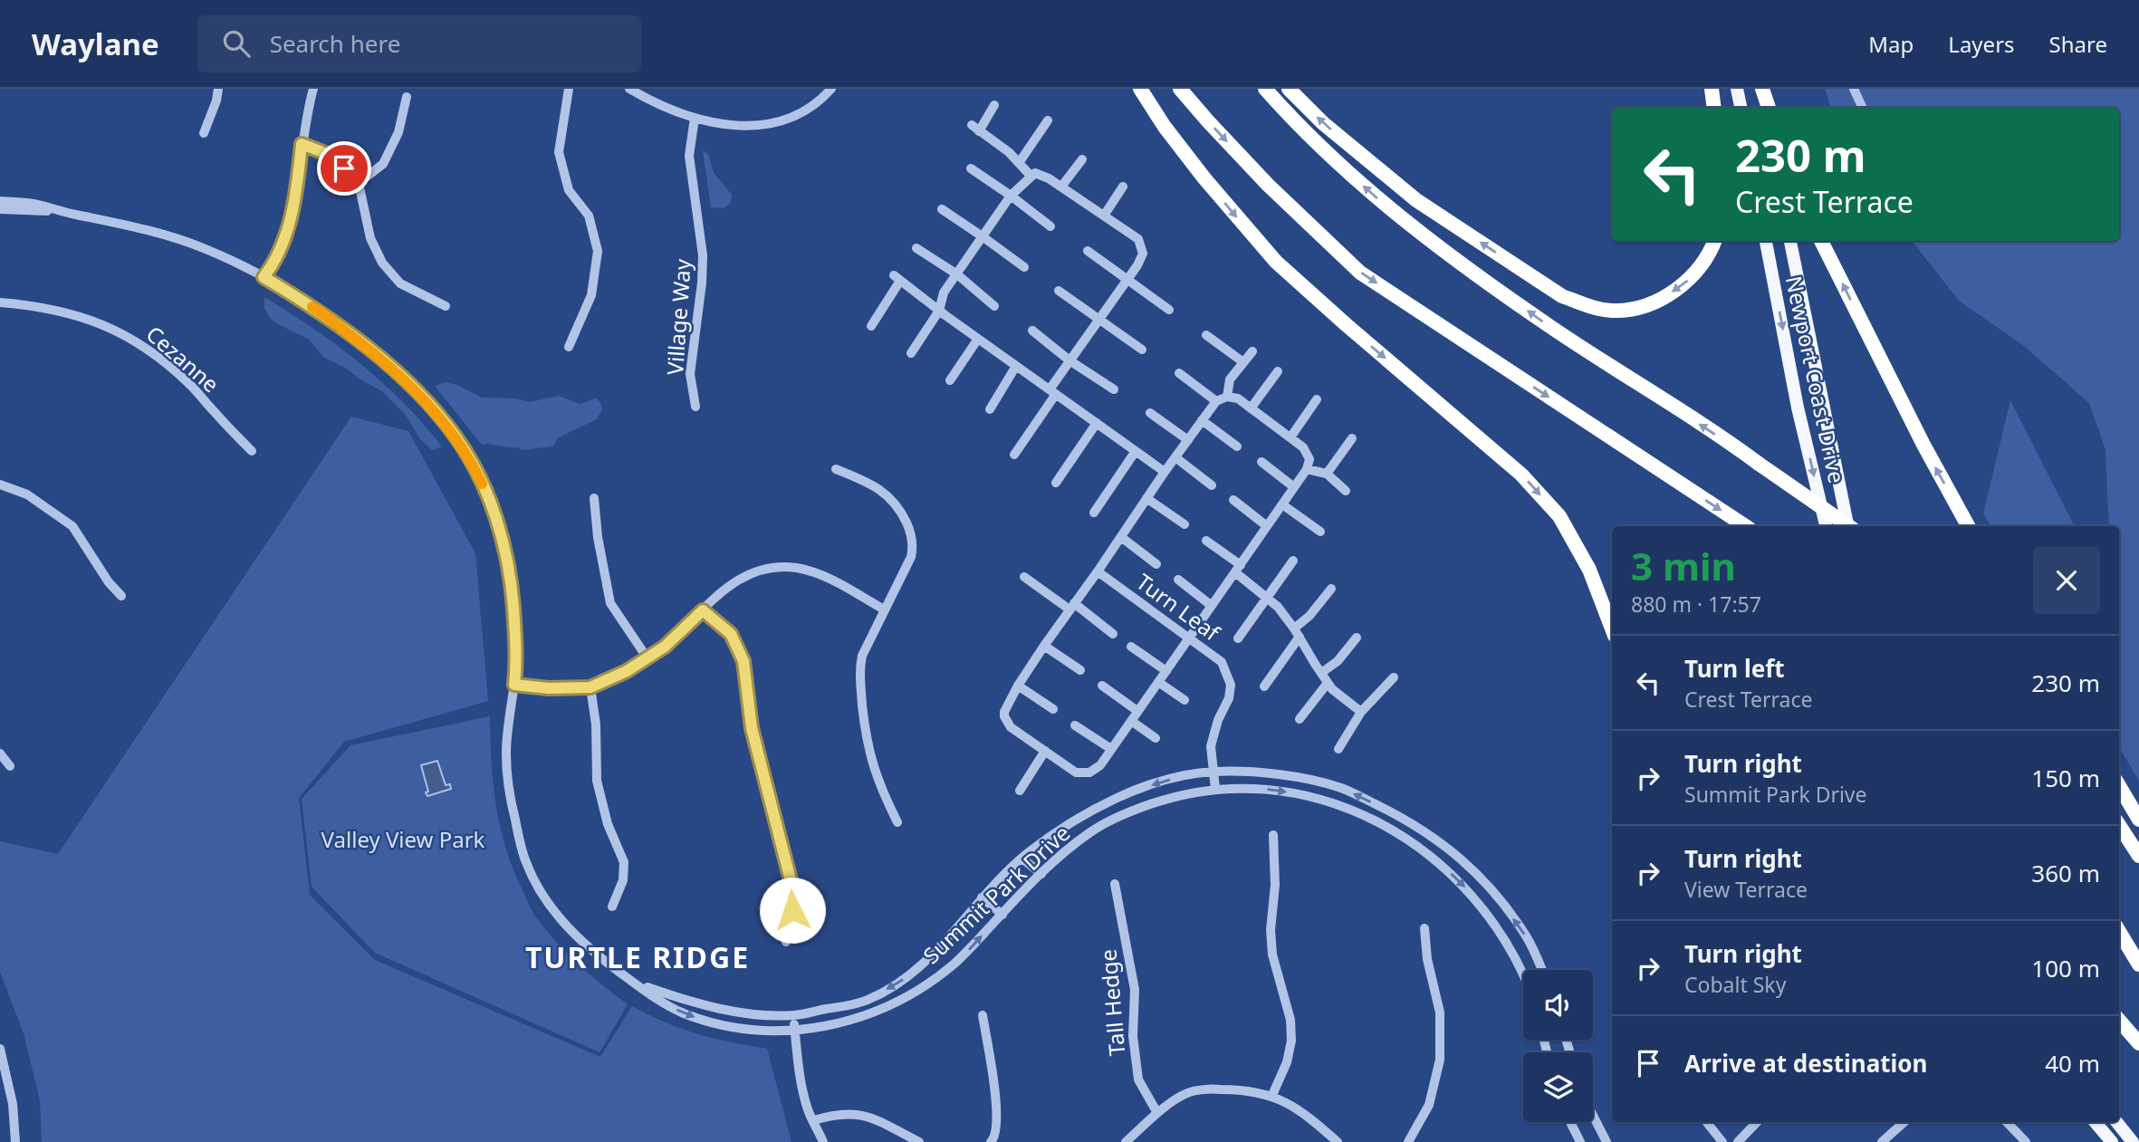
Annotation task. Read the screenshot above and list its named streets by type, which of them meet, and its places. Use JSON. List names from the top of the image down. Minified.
{"streets":{"main road":["Newport Coast Drive"],"street":["Village Way","Cezanne","Turn Leaf","Summit Park Drive","Tall Hedge"]},"crossings":[["Turn Leaf","Summit Park Drive"]],"districts":["TURTLE RIDGE"],"parks":["Valley View Park"],"page":{"header":"Waylane","search":"Search here","nav":["Map","Layers","Share"],"turn":["230 m","Crest Terrace"],"heading":["3 min","880 m · 17:57"],"list":[{"name":"Turn left","note":"Crest Terrace","value":"230 m"},{"name":"Turn right","note":"Summit Park Drive","value":"150 m"},{"name":"Turn right","note":"View Terrace","value":"360 m"},{"name":"Turn right","note":"Cobalt Sky","value":"100 m"},{"name":"Arrive at destination","value":"40 m"}]}}
